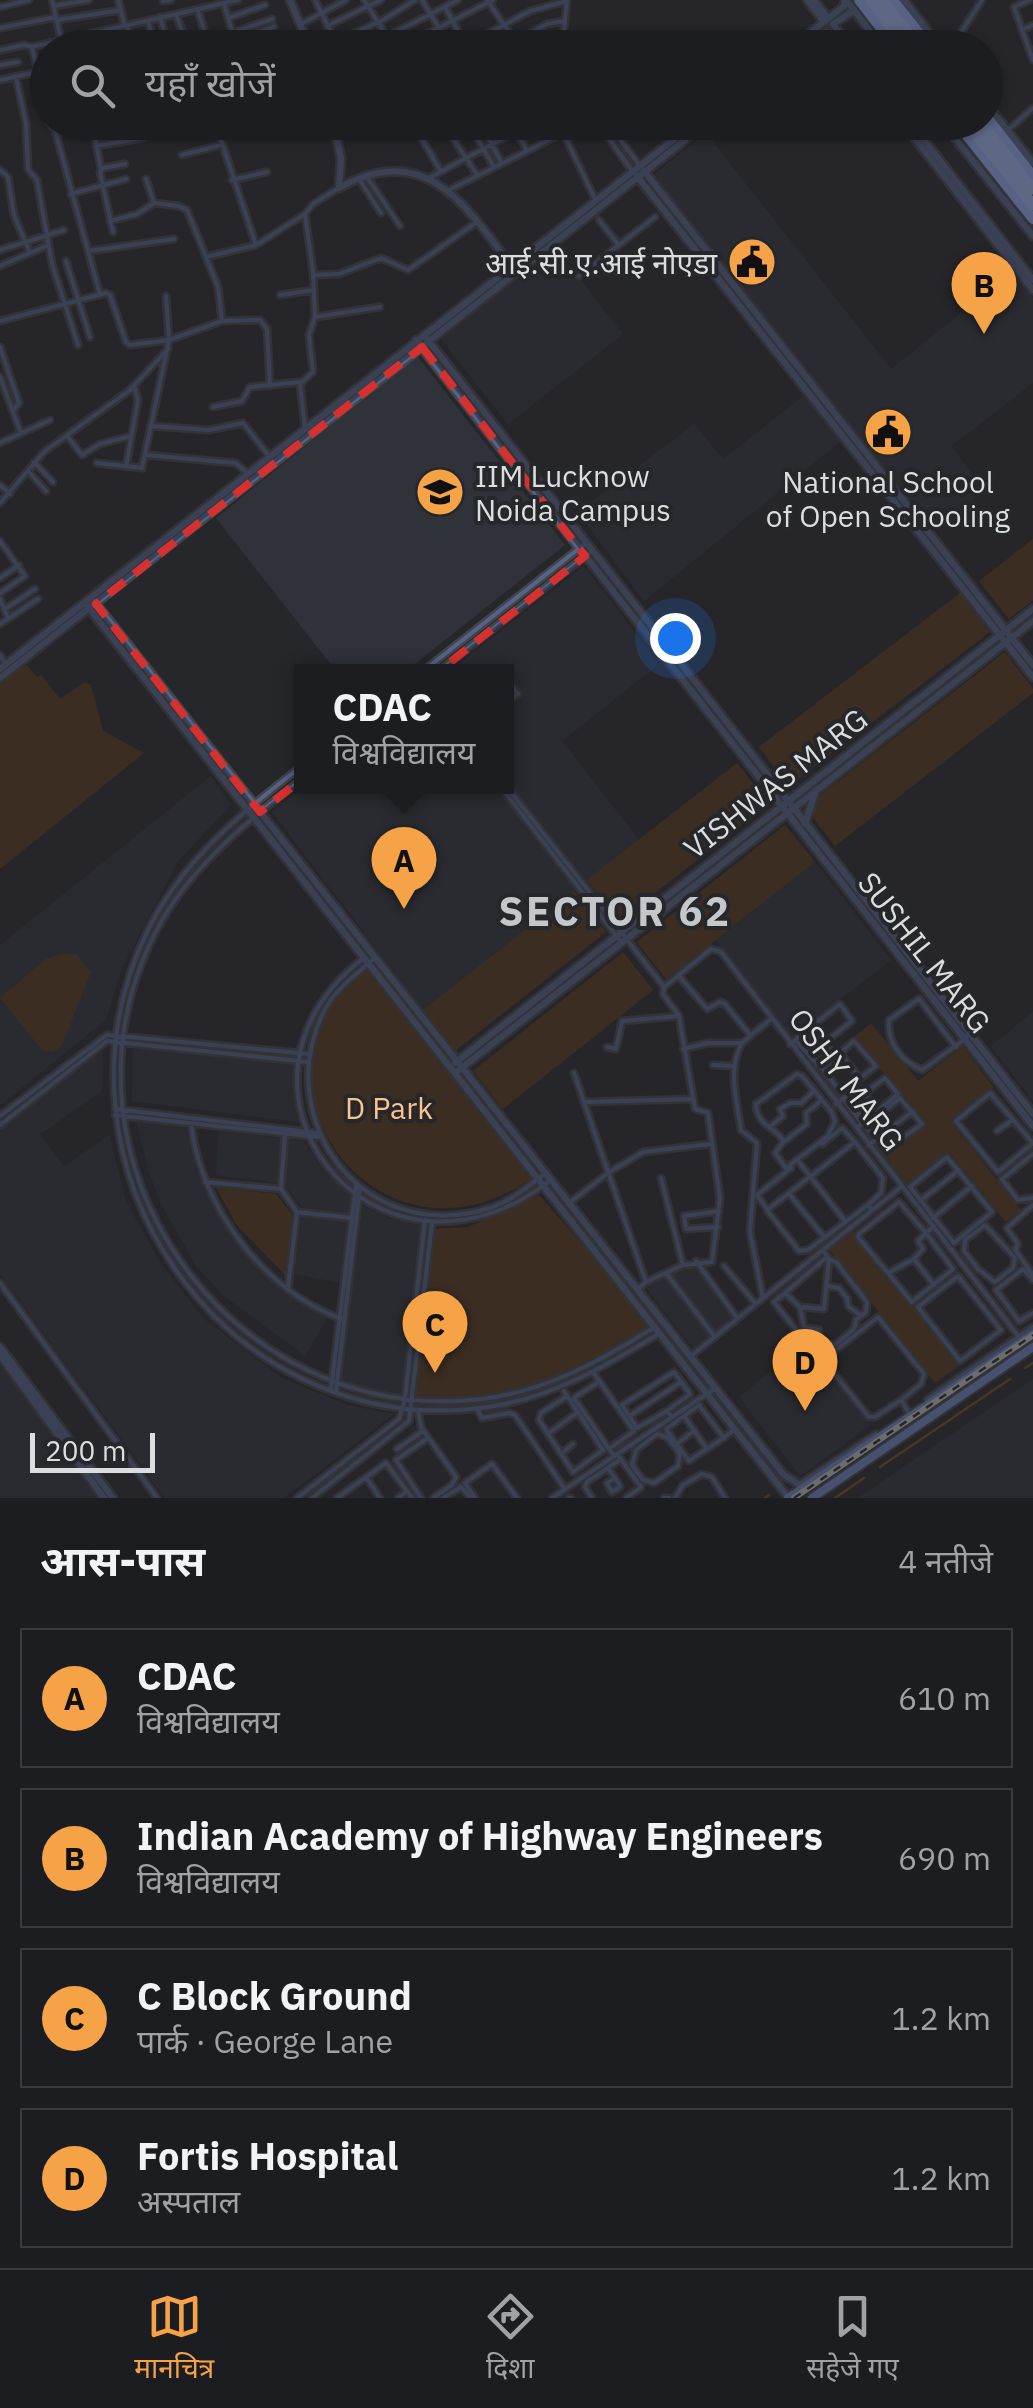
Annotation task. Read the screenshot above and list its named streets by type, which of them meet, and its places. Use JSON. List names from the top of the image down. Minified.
{"streets":{"street":["VISHWAS MARG","SUSHIL MARG","OSHY MARG"]},"crossings":[["VISHWAS MARG","SUSHIL MARG"]],"districts":["SECTOR 62"],"parks":["D Park"],"places":{"public building":["आई.सी.ए.आई नोएडा","National School of Open Schooling"],"school or university":["IIM Lucknow Noida Campus"]},"scale_bar":"200 m","page":{"search":"यहाँ खोजें","pins":["B","A","C","D"],"popup":["CDAC","विश्वविद्यालय"],"scale":"200 m","heading":["आस-पास","4 नतीजे"],"list":[{"mark":"A","name":"CDAC","note":"विश्वविद्यालय","value":"610 m"},{"mark":"B","name":"Indian Academy of Highway Engineers","note":"विश्वविद्यालय","value":"690 m"},{"mark":"C","name":"C Block Ground","note":"पार्क · George Lane","value":"1.2 km"},{"mark":"D","name":"Fortis Hospital","note":"अस्पताल","value":"1.2 km"}],"nav":["मानचित्र","दिशा","सहेजे गए"]}}
